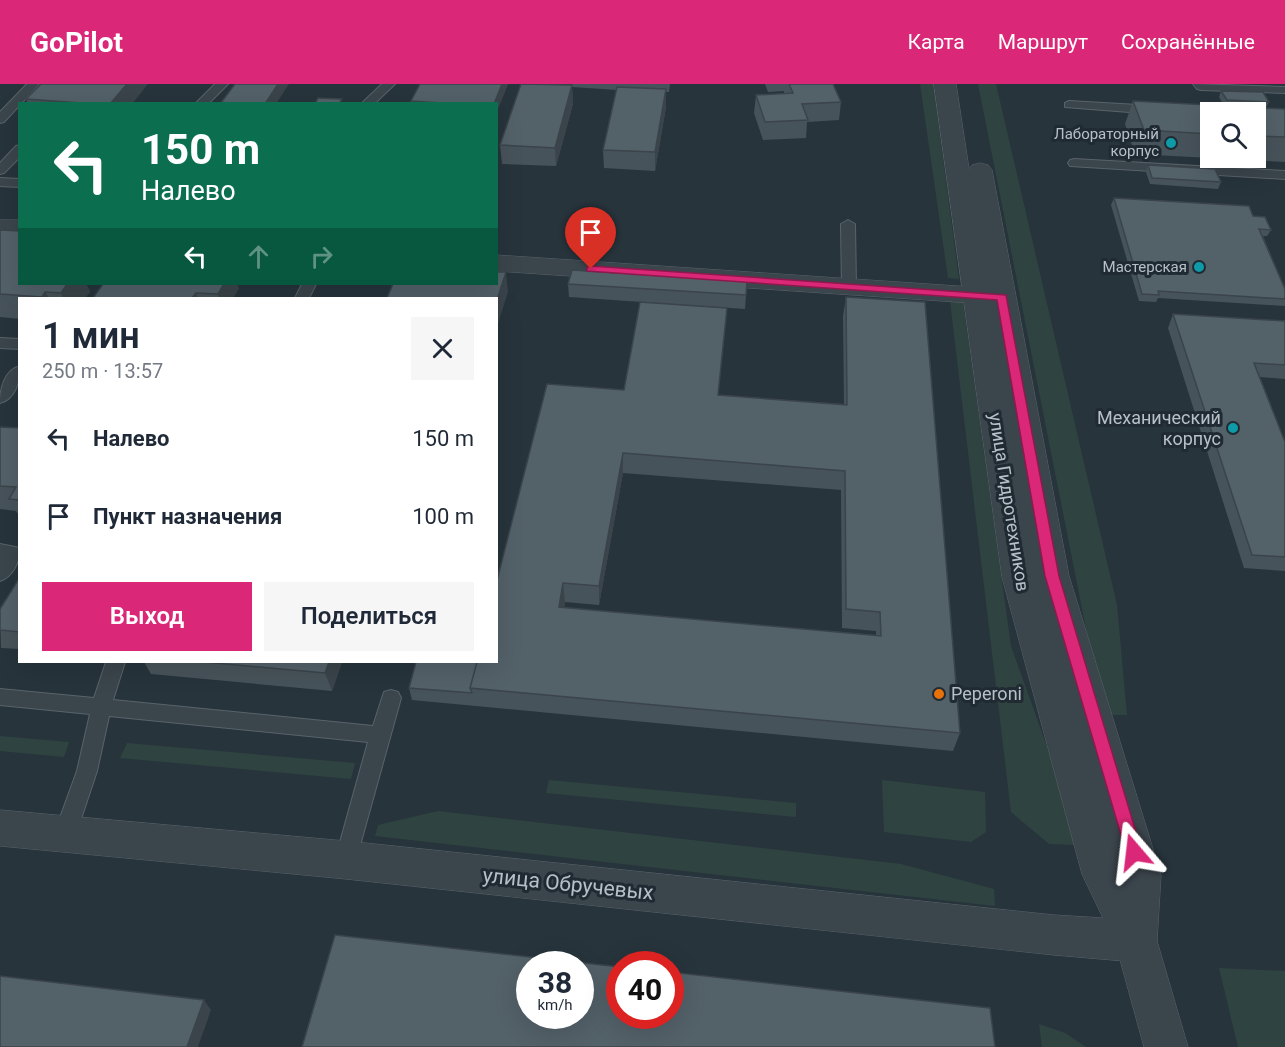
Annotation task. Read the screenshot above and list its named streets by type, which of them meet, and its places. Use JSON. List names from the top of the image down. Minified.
{"streets":{"street":["улица Гидротехников","улица Обручевых"]},"crossings":[["улица Гидротехников","улица Обручевых"]],"places":["Лабораторный корпус","Мастерская","Механический корпус","Peperoni"],"page":{"header":"GoPilot","nav":["Карта","Маршрут","Сохранённые"],"turn":["150 m","Налево"],"heading":["1 мин","250 m · 13:57"],"list":[{"name":"Налево","value":"150 m"},{"name":"Пункт назначения","value":"100 m"}],"buttons":["Выход","Поделиться"],"speed":"38 km/h","limit":"40"}}
